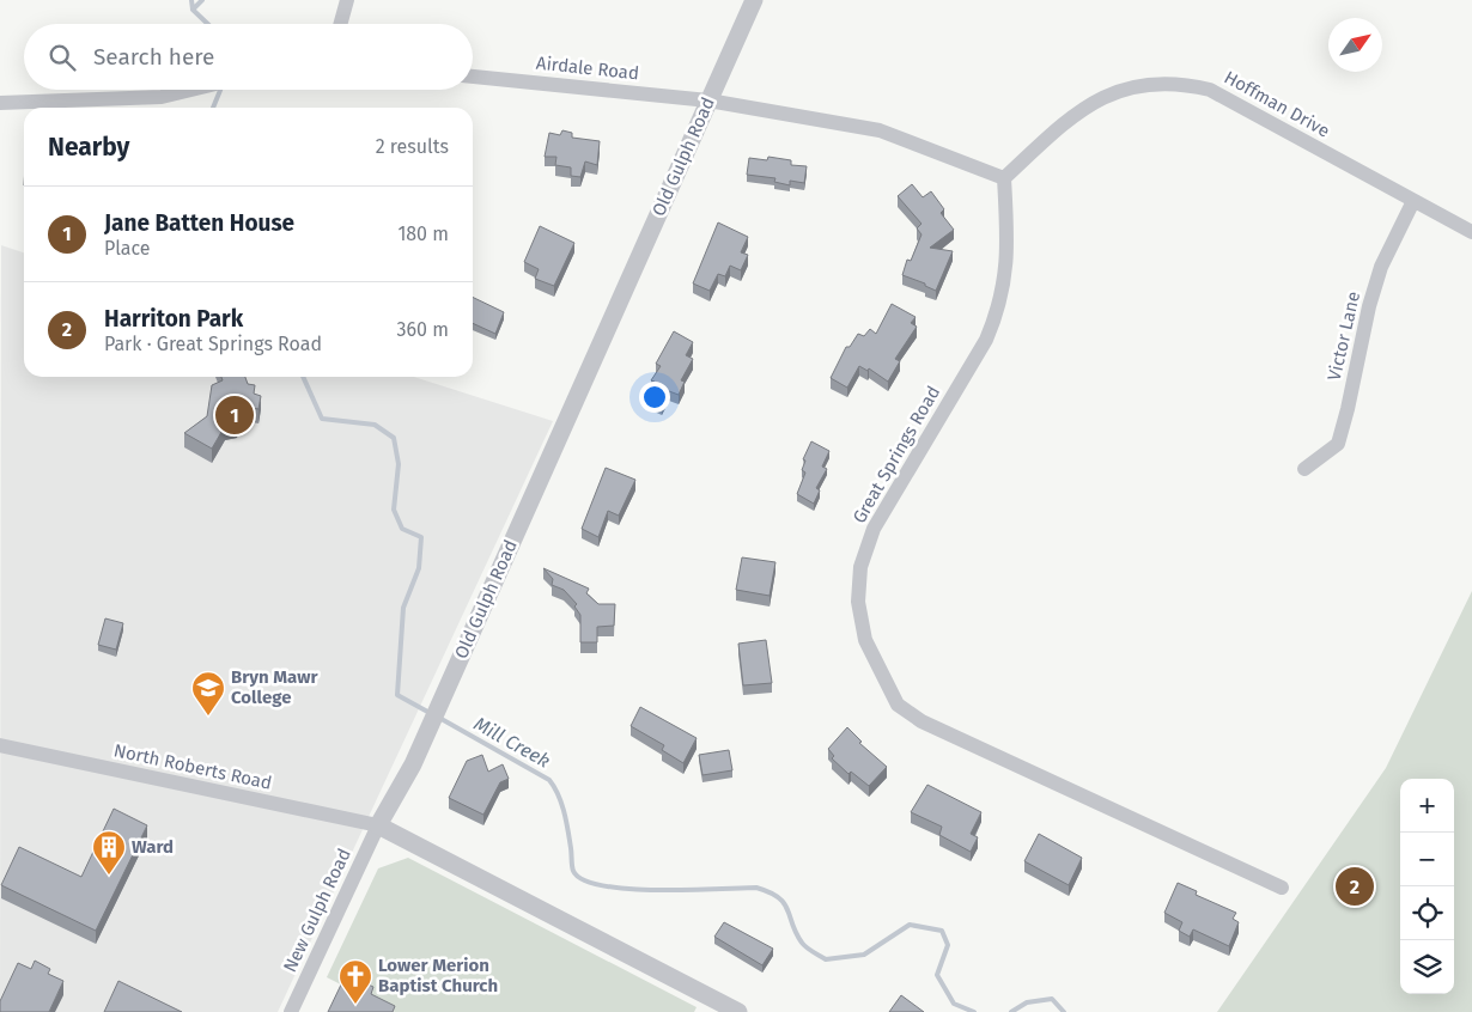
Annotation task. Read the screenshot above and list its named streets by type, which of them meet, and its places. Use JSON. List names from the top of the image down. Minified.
{"streets":{"street":["Airdale Road","Hoffman Drive","Old Gulph Road","Victor Lane","Great Springs Road","North Roberts Road","New Gulph Road"]},"crossings":[["Airdale Road","Old Gulph Road"],["Hoffman Drive","Victor Lane"],["Hoffman Drive","Great Springs Road"],["Old Gulph Road","North Roberts Road"],["Old Gulph Road","New Gulph Road"],["North Roberts Road","New Gulph Road"]],"water":["Mill Creek"],"places":{"school or university":["Bryn Mawr College"],"building":["Ward"],"church":["Lower Merion Baptist Church"]},"north":"top right","page":{"search":"Search here","heading":["Nearby","2 results"],"list":[{"mark":"1","name":"Jane Batten House","note":"Place","value":"180 m"},{"mark":"2","name":"Harriton Park","note":"Park · Great Springs Road","value":"360 m"}],"pins":["1","2"],"map_buttons":["+","−"]}}
